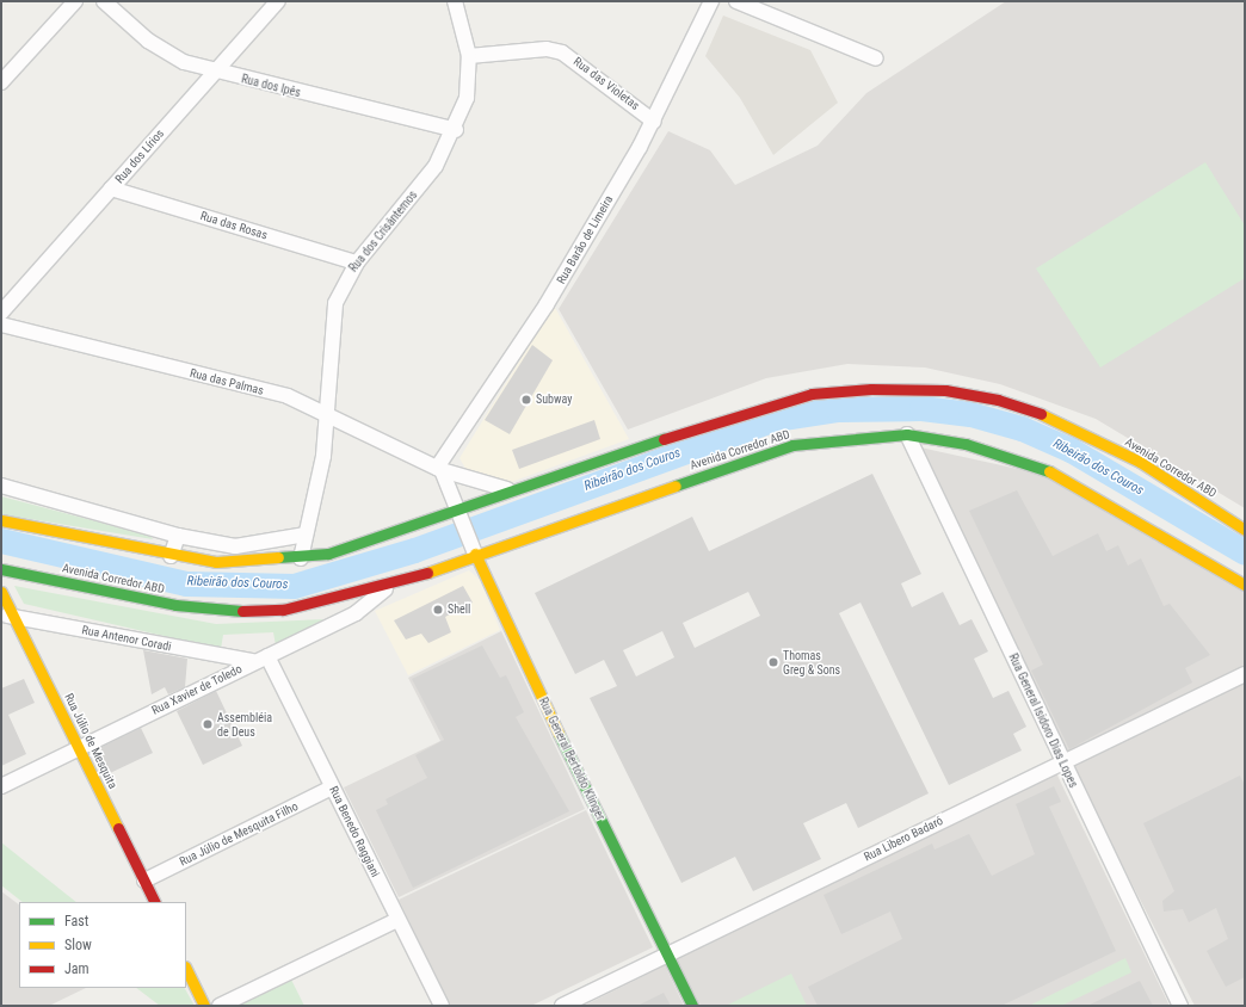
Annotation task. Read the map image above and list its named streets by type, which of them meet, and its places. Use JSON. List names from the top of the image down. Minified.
{"streets":{"main road":["Avenida Corredor ABD","Rua Júlio de Mesquita","Rua General Bertoldo Klinger"],"street":["Rua das Violetas","Rua dos Ipês","Rua dos Lírios","Rua das Rosas","Rua dos Crisântemos","Rua Barão de Limeira","Rua das Palmas","Rua Antenor Coradi","Rua Xavier de Toledo","Rua General Isidoro Dias Lopes","Rua Benedo Raggiani","Rua Júlio de Mesquita Filho","Rua Libero Badaró"]},"crossings":[["Rua das Violetas","Rua dos Crisântemos"],["Rua das Violetas","Rua Barão de Limeira"],["Rua dos Ipês","Rua dos Lírios"],["Rua dos Ipês","Rua dos Crisântemos"],["Rua dos Lírios","Rua das Rosas"],["Rua das Rosas","Rua dos Crisântemos"],["Rua dos Crisântemos","Rua das Palmas"],["Rua dos Crisântemos","Avenida Corredor ABD"],["Rua Barão de Limeira","Rua das Palmas"],["Rua das Palmas","Avenida Corredor ABD"],["Avenida Corredor ABD","Rua Xavier de Toledo"],["Avenida Corredor ABD","Rua General Isidoro Dias Lopes"],["Avenida Corredor ABD","Rua General Bertoldo Klinger"],["Rua Antenor Coradi","Rua Xavier de Toledo"],["Rua Antenor Coradi","Rua Júlio de Mesquita"],["Rua Xavier de Toledo","Rua Júlio de Mesquita"],["Rua Xavier de Toledo","Rua Benedo Raggiani"],["Rua General Isidoro Dias Lopes","Rua Libero Badaró"],["Rua Júlio de Mesquita","Rua Júlio de Mesquita Filho"],["Rua General Bertoldo Klinger","Rua Libero Badaró"],["Rua Benedo Raggiani","Rua Júlio de Mesquita Filho"]],"water":["Ribeirão dos Couros"],"places":["Subway","Shell","Thomas Greg & Sons","Assembléia de Deus"],"legend":["Fast","Slow","Jam"]}
